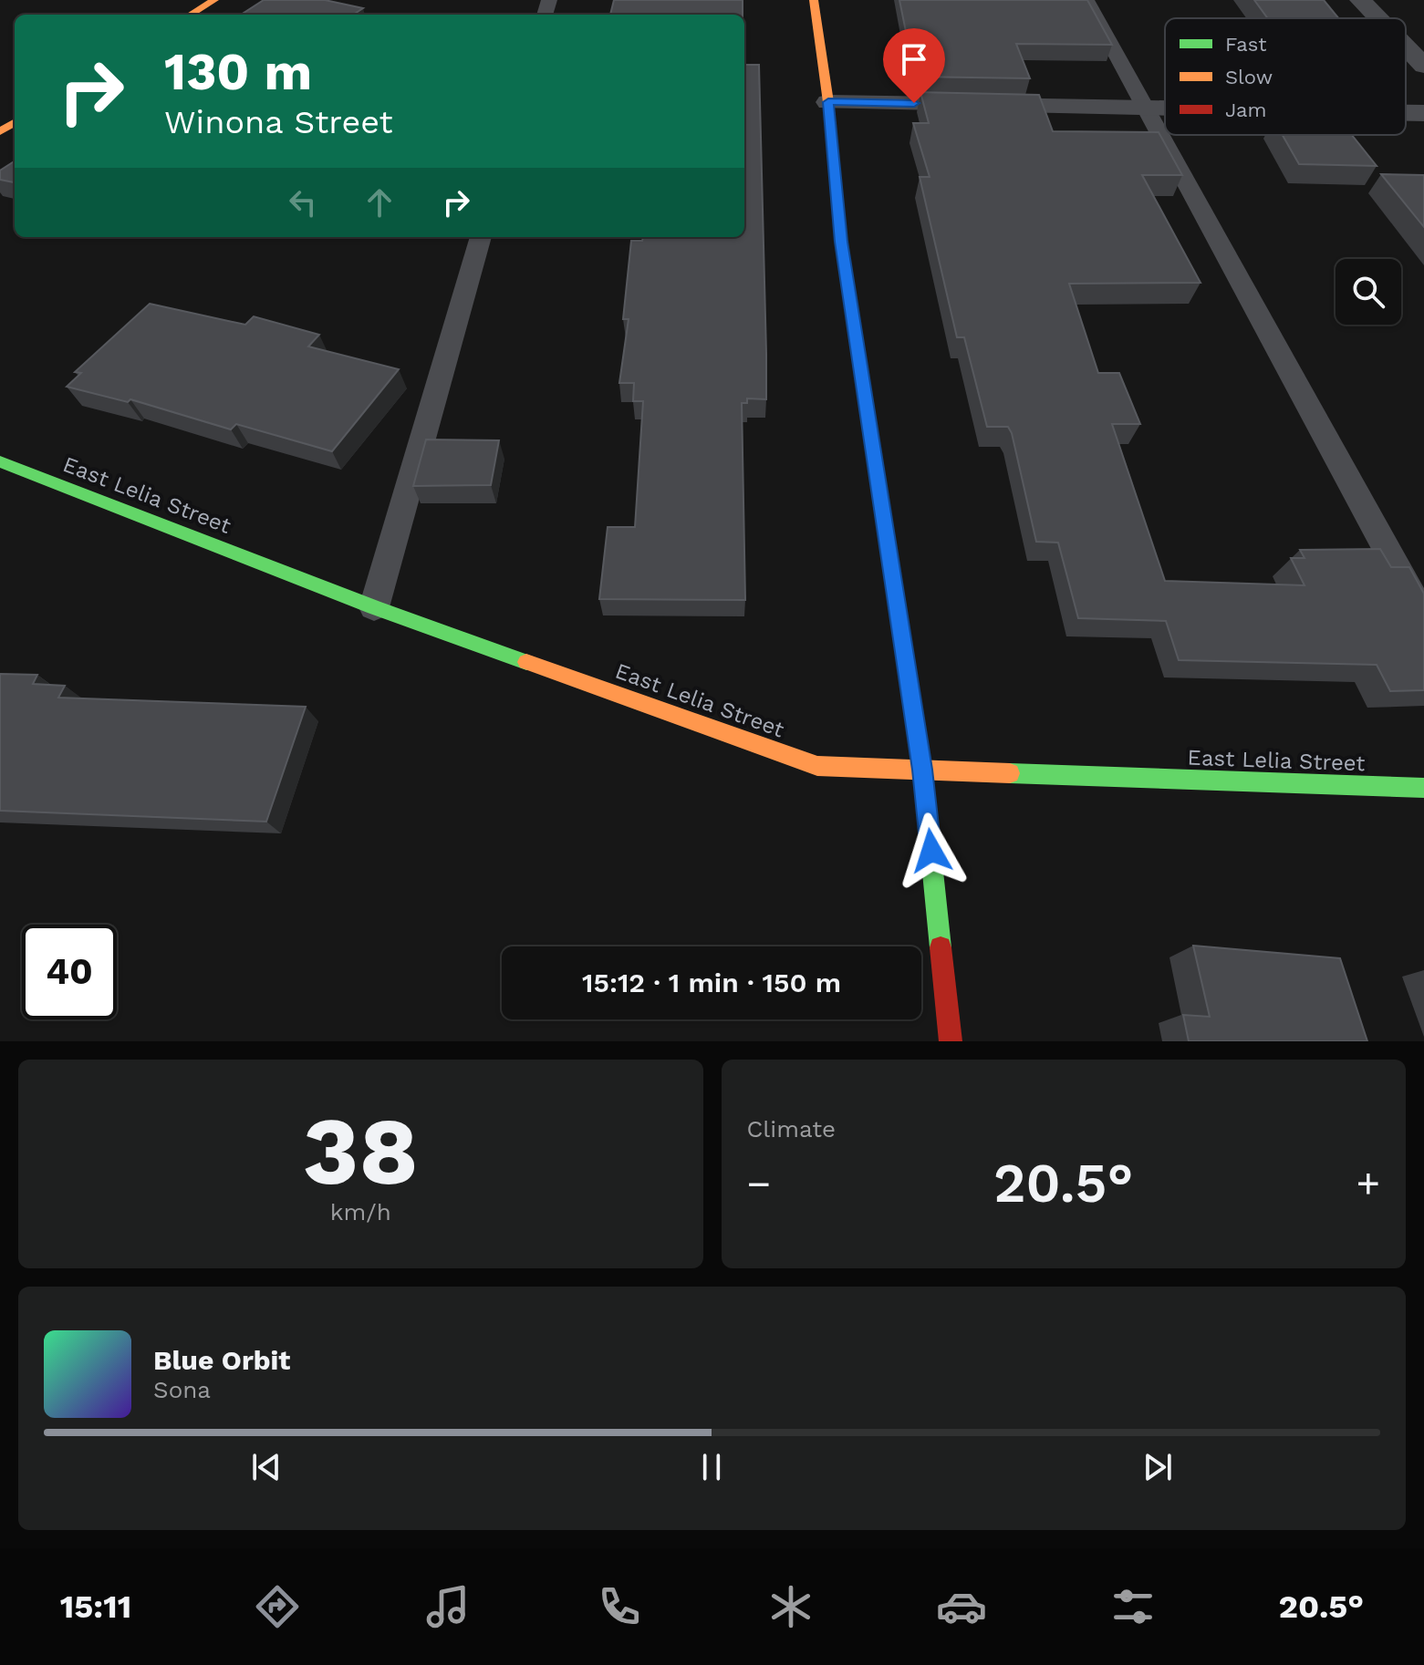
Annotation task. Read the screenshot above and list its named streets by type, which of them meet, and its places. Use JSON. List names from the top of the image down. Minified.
{"streets":{"street":["East Lelia Street"]},"legend":["Fast","Slow","Jam"],"page":{"turn":["130 m","Winona Street"],"limit":"40","trip":"15:12 · 1 min · 150 m","tile":[["38","km/h"],"Climate"],"heat":["−","20.5°","+"],"song":["Blue Orbit","Sona"],"tabs":["15:11","20.5°"]}}
